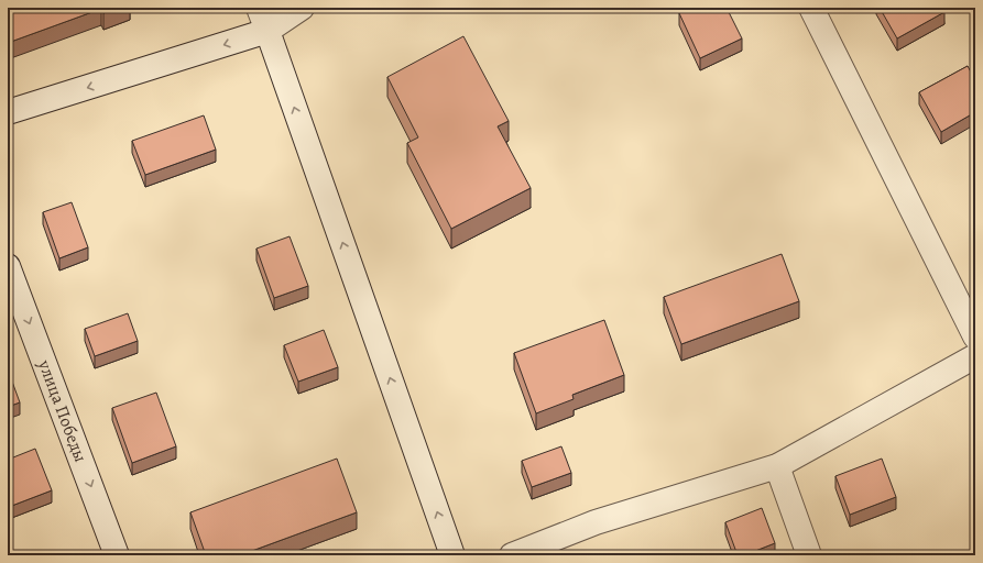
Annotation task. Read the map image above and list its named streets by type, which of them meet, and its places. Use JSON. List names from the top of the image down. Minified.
{"streets":{"street":["улица Победы"]},"one_way":["улица Победы"]}
